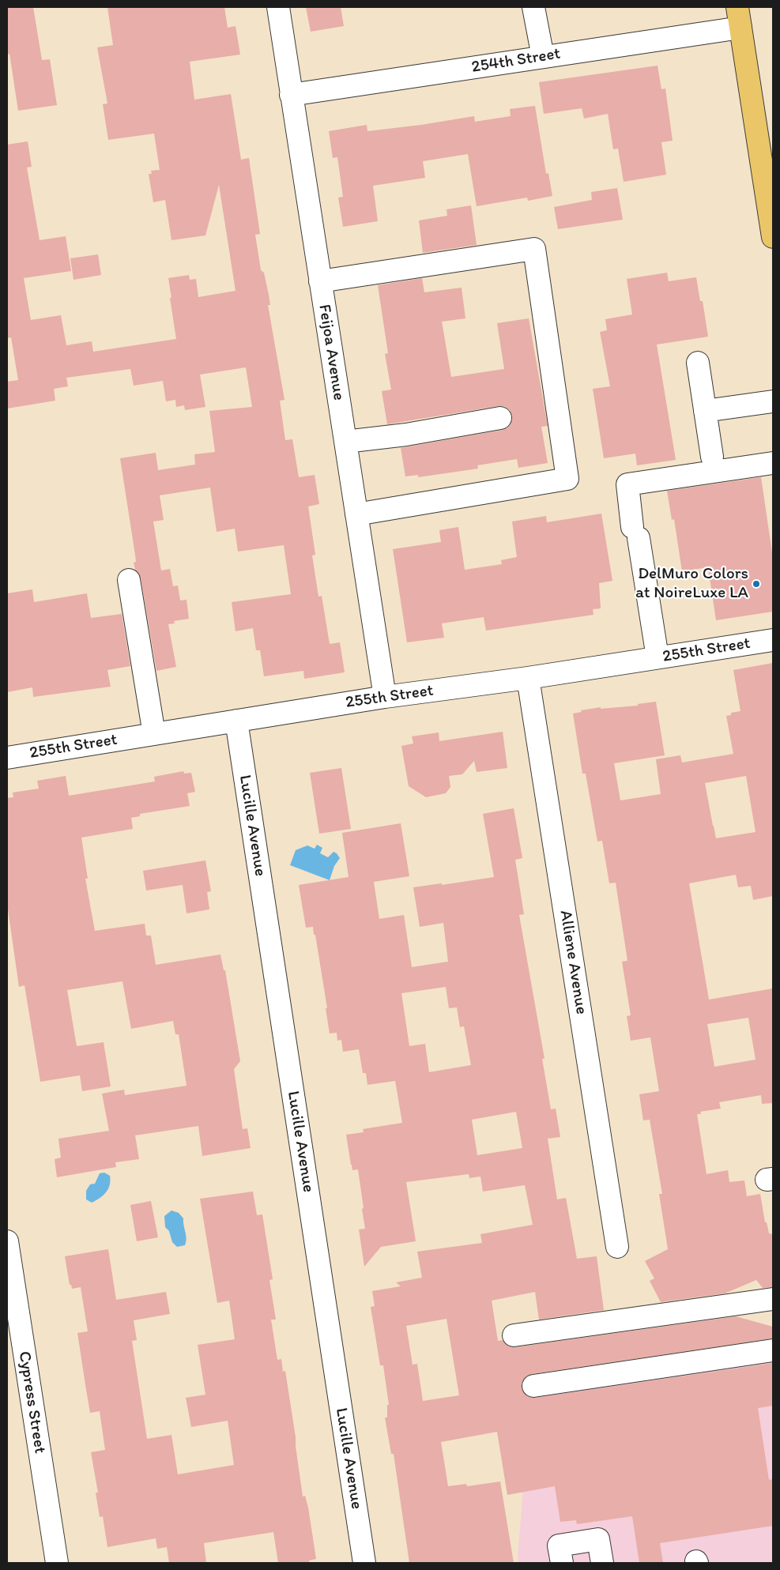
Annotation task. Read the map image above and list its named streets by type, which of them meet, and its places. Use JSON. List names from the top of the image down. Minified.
{"streets":{"street":["254th Street","Feijoa Avenue","255th Street","Lucille Avenue","Alliene Avenue","Cypress Street"]},"crossings":[["254th Street","Feijoa Avenue"],["Feijoa Avenue","255th Street"],["255th Street","Lucille Avenue"],["255th Street","Alliene Avenue"]],"places":["DelMuro Colors at NoireLuxe LA"]}
